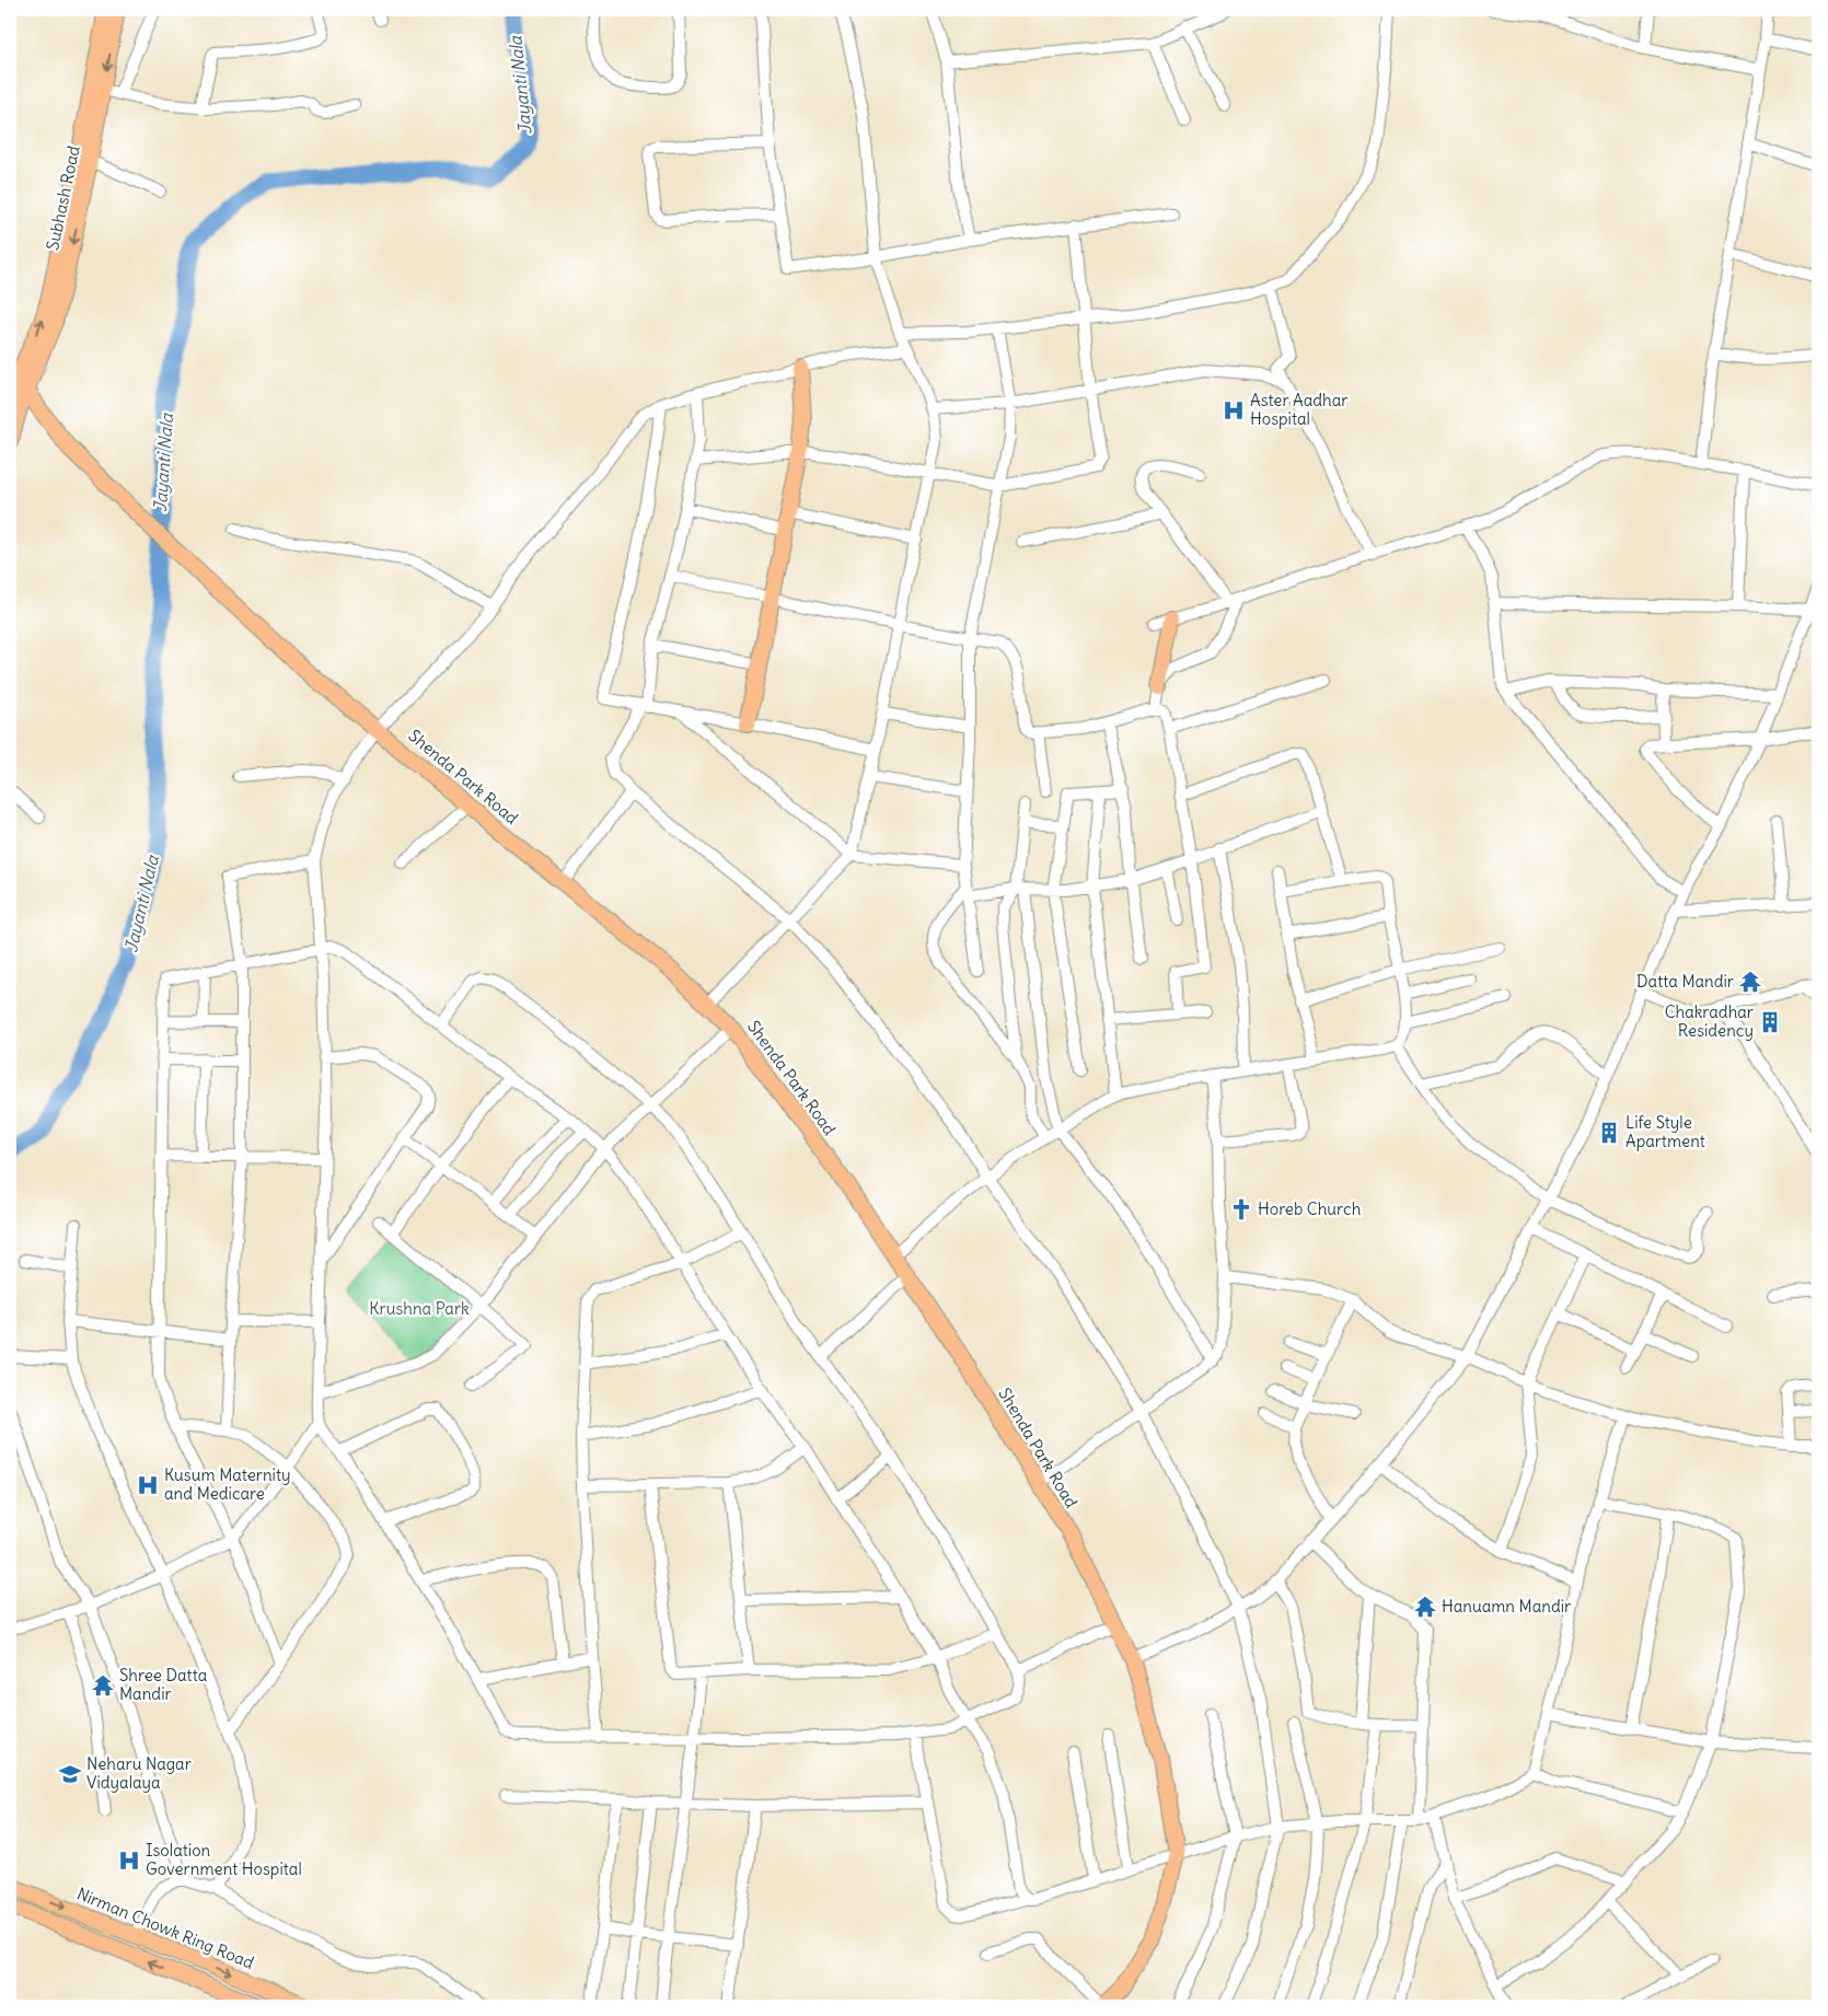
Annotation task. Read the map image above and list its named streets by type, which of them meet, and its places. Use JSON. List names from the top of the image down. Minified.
{"streets":{"main road":["Subhash Road","Shenda Park Road","Nirman Chowk Ring Road"]},"crossings":[["Subhash Road","Shenda Park Road"]],"water":["Jayanti Nala"],"parks":["Krushna Park"],"places":{"hospital":["Aster Aadhar Hospital","Kusum Maternity and Medicare","Isolation Government Hospital"],"temple":["Datta Mandir","Hanuamn Mandir","Shree Datta Mandir"],"building":["Chakradhar Residency","Life Style Apartment"],"church":["Horeb Church"],"school or university":["Neharu Nagar Vidyalaya"]}}
